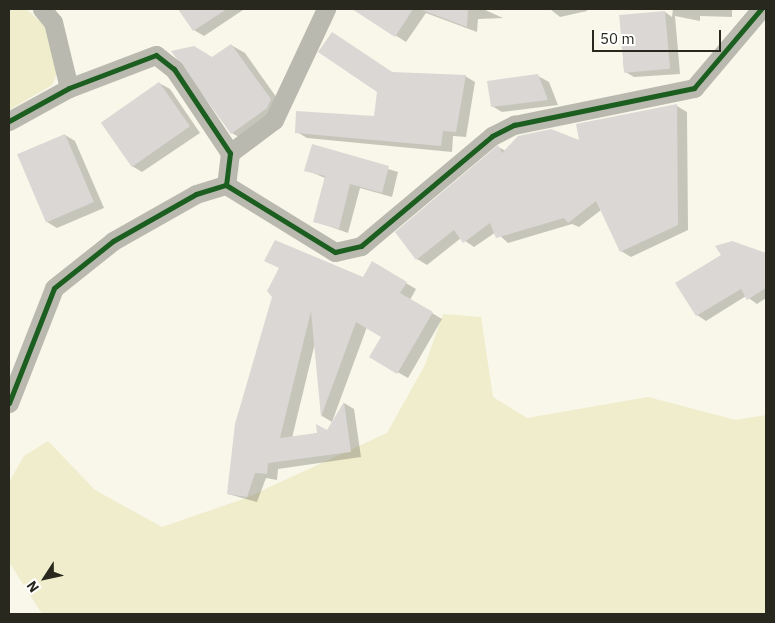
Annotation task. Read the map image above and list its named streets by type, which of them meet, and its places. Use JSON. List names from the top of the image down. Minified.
{"scale_bar":"50 m","north":"bottom left"}
